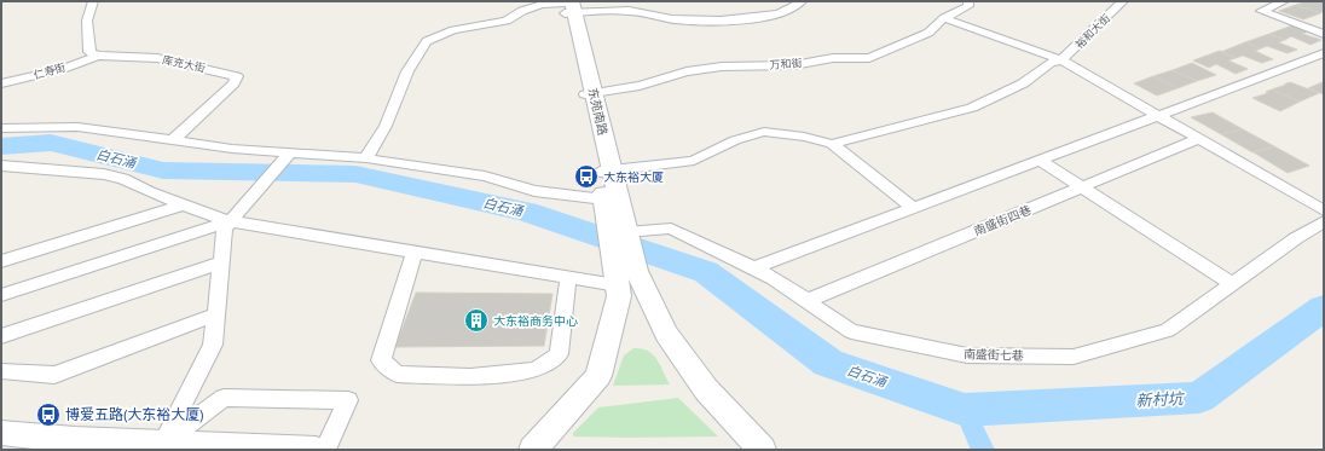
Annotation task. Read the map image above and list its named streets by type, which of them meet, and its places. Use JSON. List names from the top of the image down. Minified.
{"streets":{"street":["裕和大街","库充大街","万和街","仁寿街","东苑南路","南盛街四巷","南盛街七巷"]},"crossings":[["库充大街","仁寿街"],["库充大街","南盛街七巷"],["万和街","东苑南路"],["东苑南路","南盛街七巷"],["南盛街四巷","南盛街七巷"]],"water":["白石涌","新村坑"],"places":{"bus stop":["大东裕大厦","博爱五路(大东裕大厦)"],"building":["大东裕商务中心"]}}
